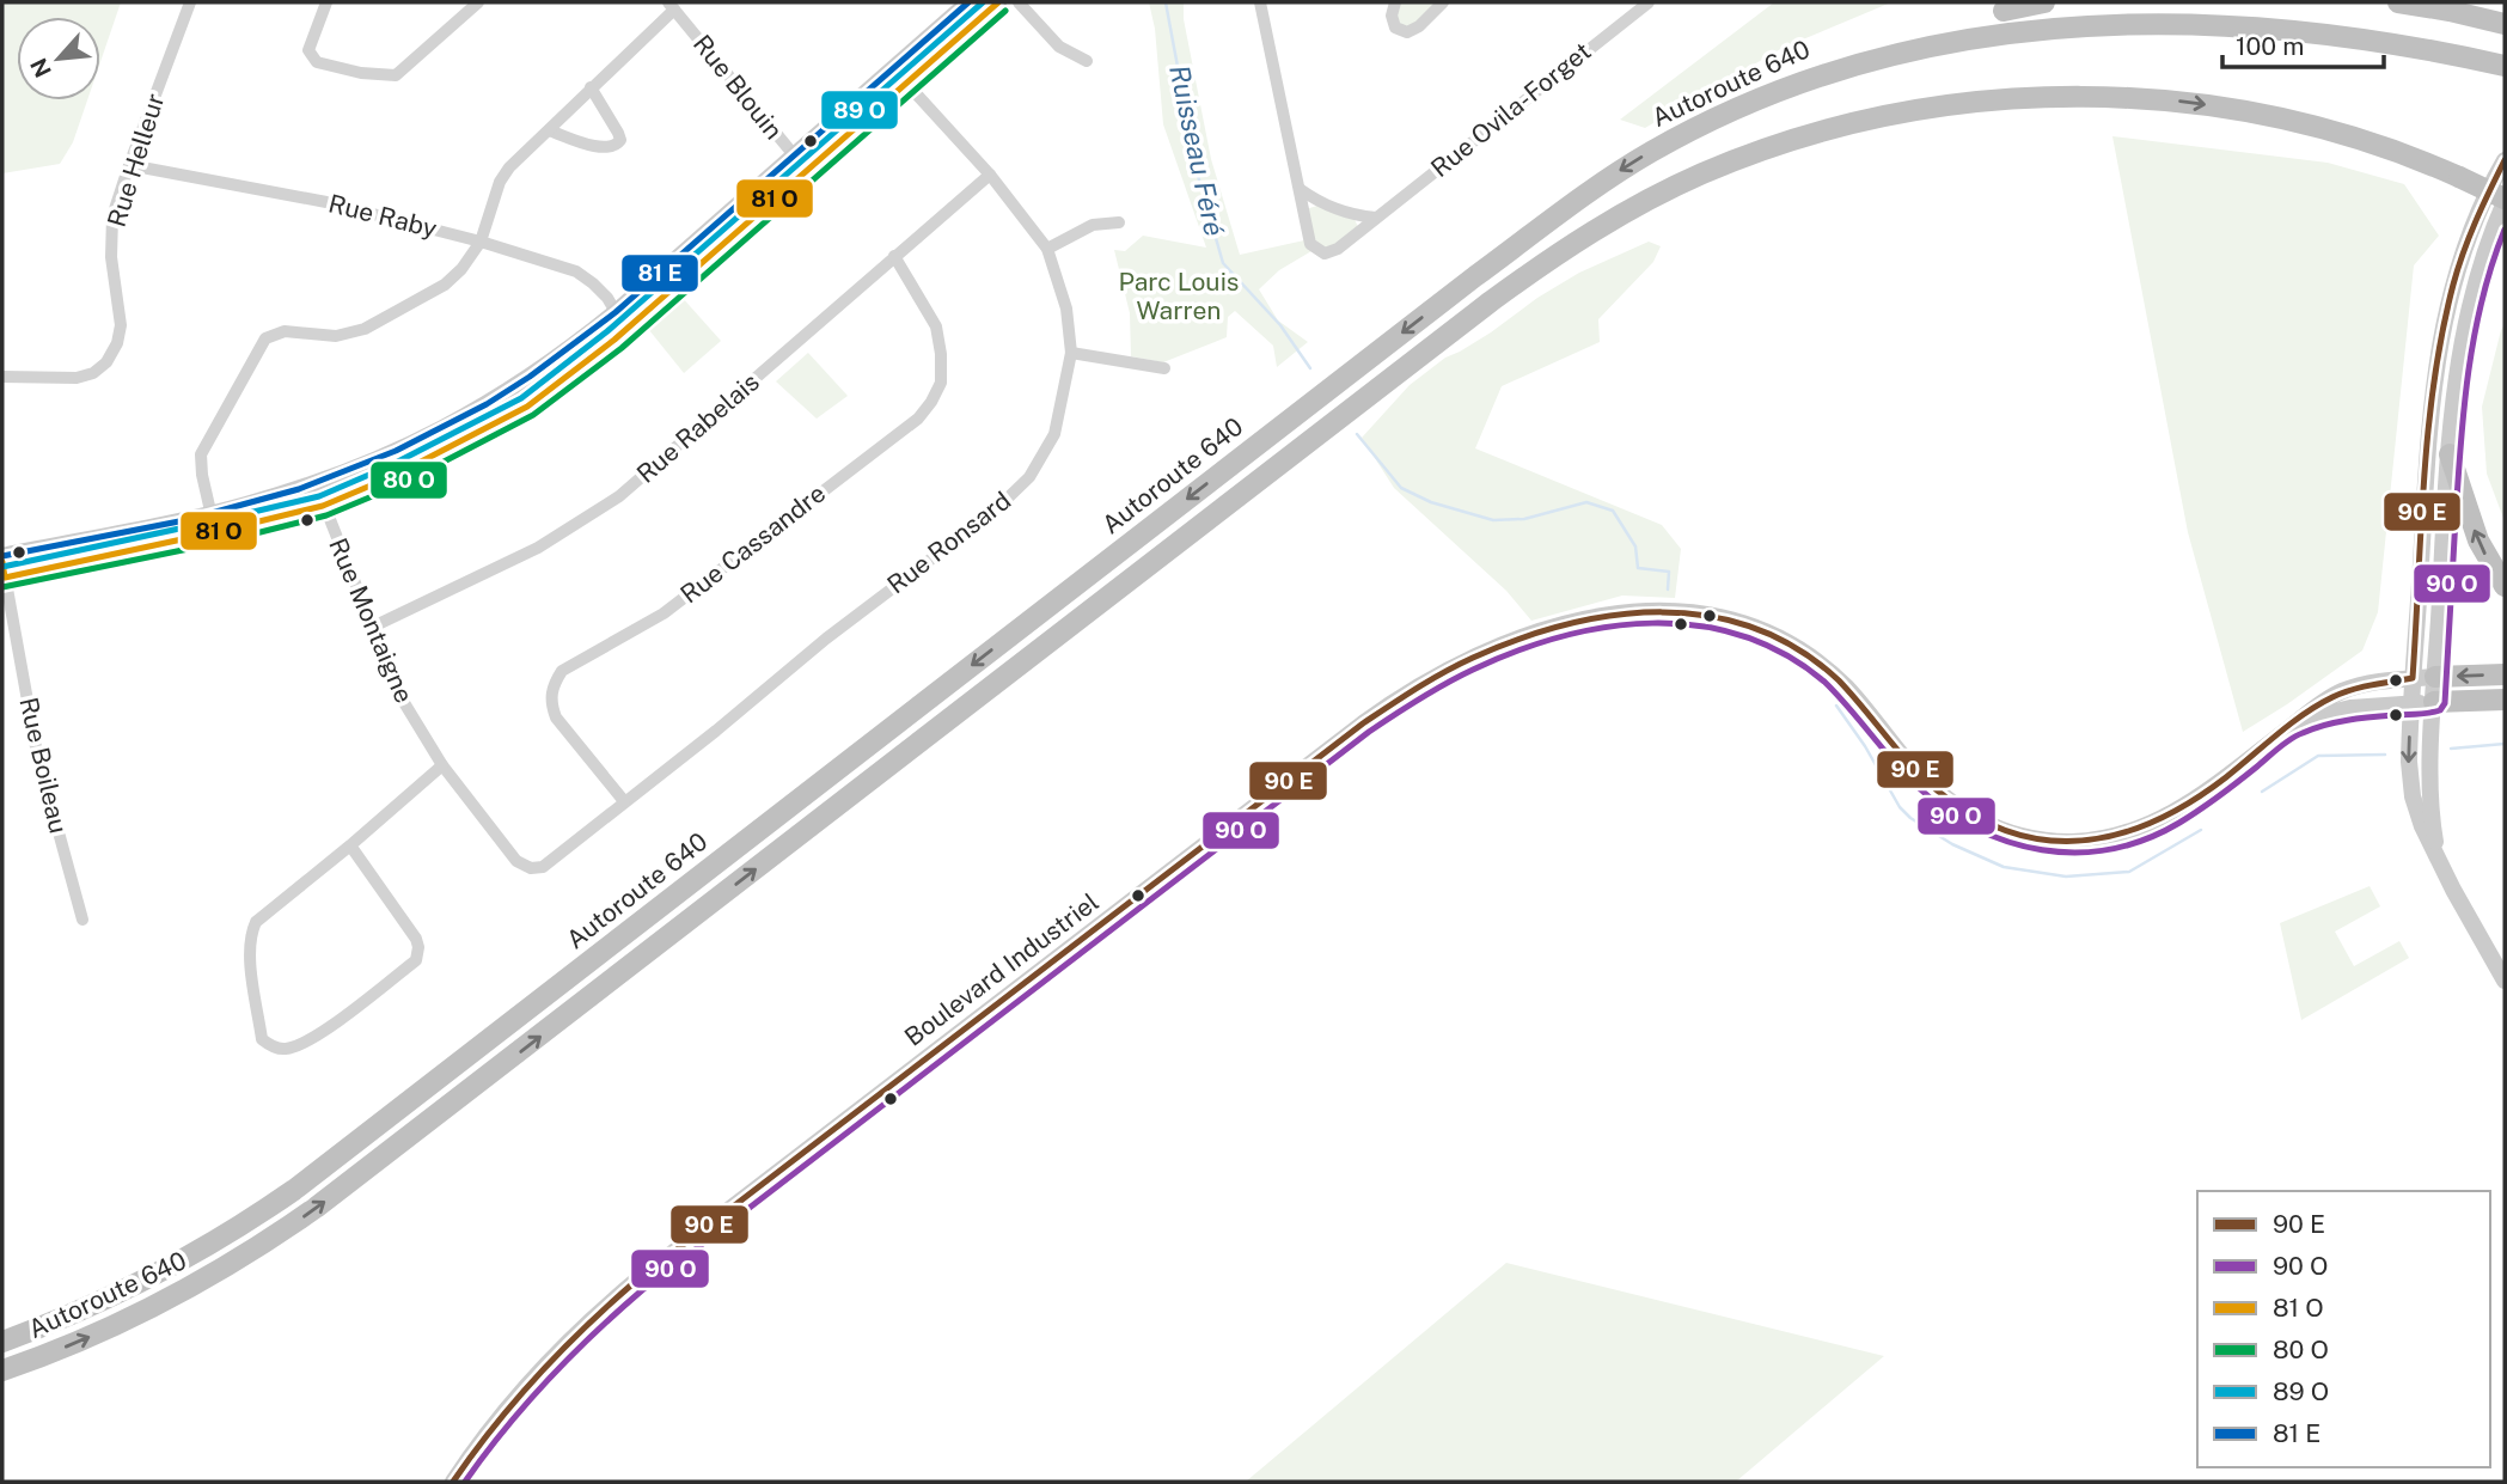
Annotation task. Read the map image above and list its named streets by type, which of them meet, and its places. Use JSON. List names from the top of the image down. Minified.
{"streets":{"highway":["Autoroute 640"],"street":["Rue Blouin","Rue Ovila-Forget","Rue Helleur","Rue Raby","Rue Rabelais","Rue Ronsard","Rue Cassandre","Rue Montaigne","Rue Boileau","Boulevard Industriel"]},"crossings":[["Rue Helleur","Rue Raby"],["Rue Rabelais","Rue Ronsard"],["Rue Rabelais","Rue Cassandre"],["Rue Rabelais","Rue Montaigne"],["Rue Ronsard","Rue Cassandre"],["Rue Ronsard","Rue Montaigne"]],"water":["Ruisseau Féré"],"parks":["Parc Louis Warren"],"legend":["90 E","90 O","81 O","80 O","89 O","81 E"],"scale_bar":"100 m","north":"bottom left"}
